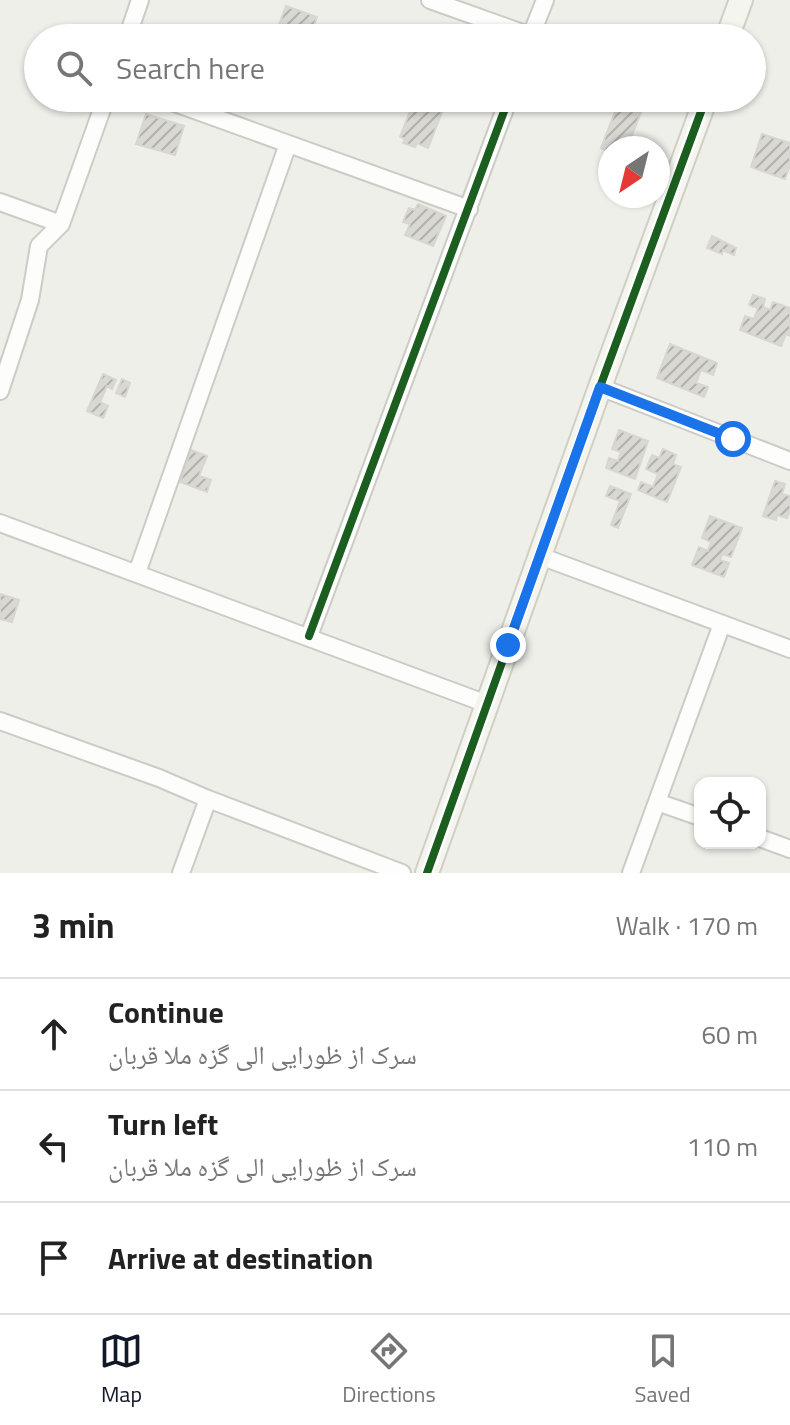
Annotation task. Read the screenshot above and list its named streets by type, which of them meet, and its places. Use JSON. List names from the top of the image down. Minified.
{"north":"bottom left","page":{"search":"Search here","heading":["3 min","Walk · 170 m"],"list":[["Continue","سرک از ظورایی الی گزه ملا قربان","60 m"],["Turn left","سرک از ظورایی الی گزه ملا قربان","110 m"],"Arrive at destination"],"nav":["Map","Directions","Saved"]}}
